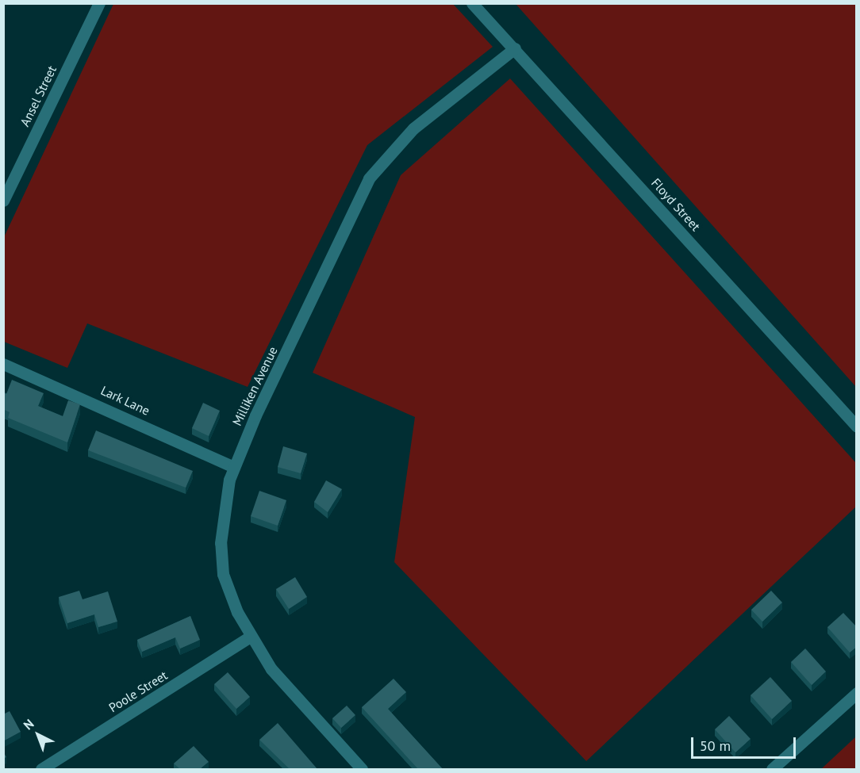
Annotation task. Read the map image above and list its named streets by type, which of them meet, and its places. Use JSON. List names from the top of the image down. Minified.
{"streets":{"street":["Ansel Street","Floyd Street","Milliken Avenue","Lark Lane","Poole Street"]},"crossings":[["Floyd Street","Milliken Avenue"],["Milliken Avenue","Lark Lane"],["Milliken Avenue","Poole Street"]],"scale_bar":"50 m","north":"top left"}
